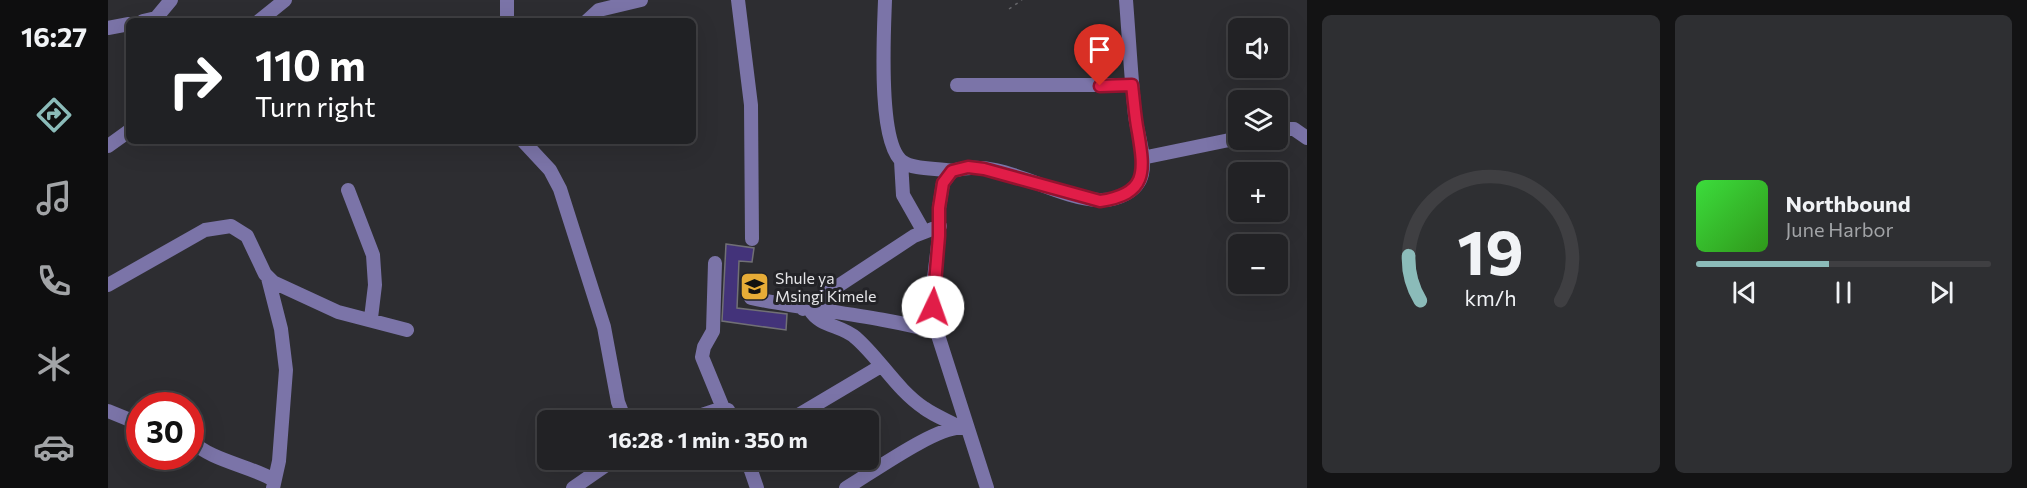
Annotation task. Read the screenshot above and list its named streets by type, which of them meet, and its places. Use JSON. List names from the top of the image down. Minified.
{"places":{"school or university":["Shule ya Msingi Kimele"]},"page":{"tabs":"16:27","map_buttons":["+","−"],"turn":["110 m","Turn right"],"song":["Northbound","June Harbor"],"limit":"30","trip":"16:28 · 1 min · 350 m","gauge":["19","km/h"]}}
